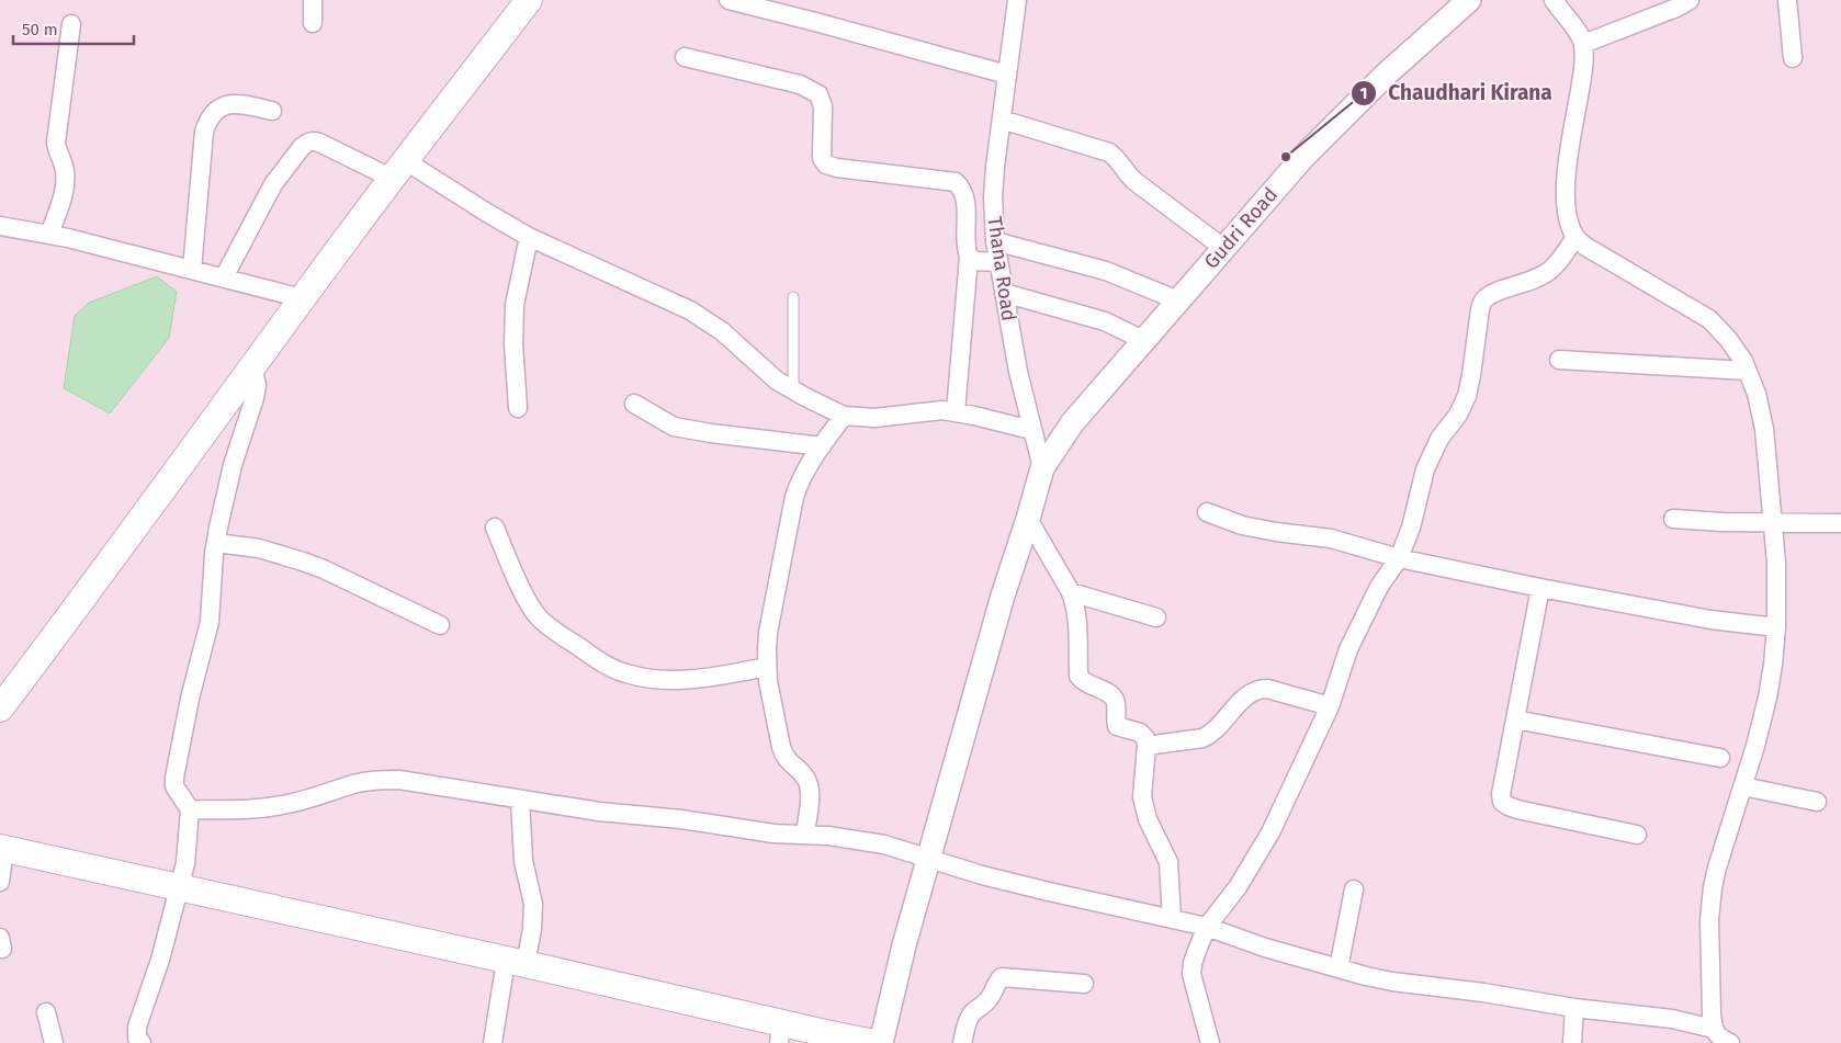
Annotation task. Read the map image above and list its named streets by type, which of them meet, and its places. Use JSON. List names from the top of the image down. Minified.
{"streets":{"street":["Gudri Road","Thana Road"]},"crossings":[["Gudri Road","Thana Road"]],"places":["Chaudhari Kirana"],"scale_bar":"50 m"}
